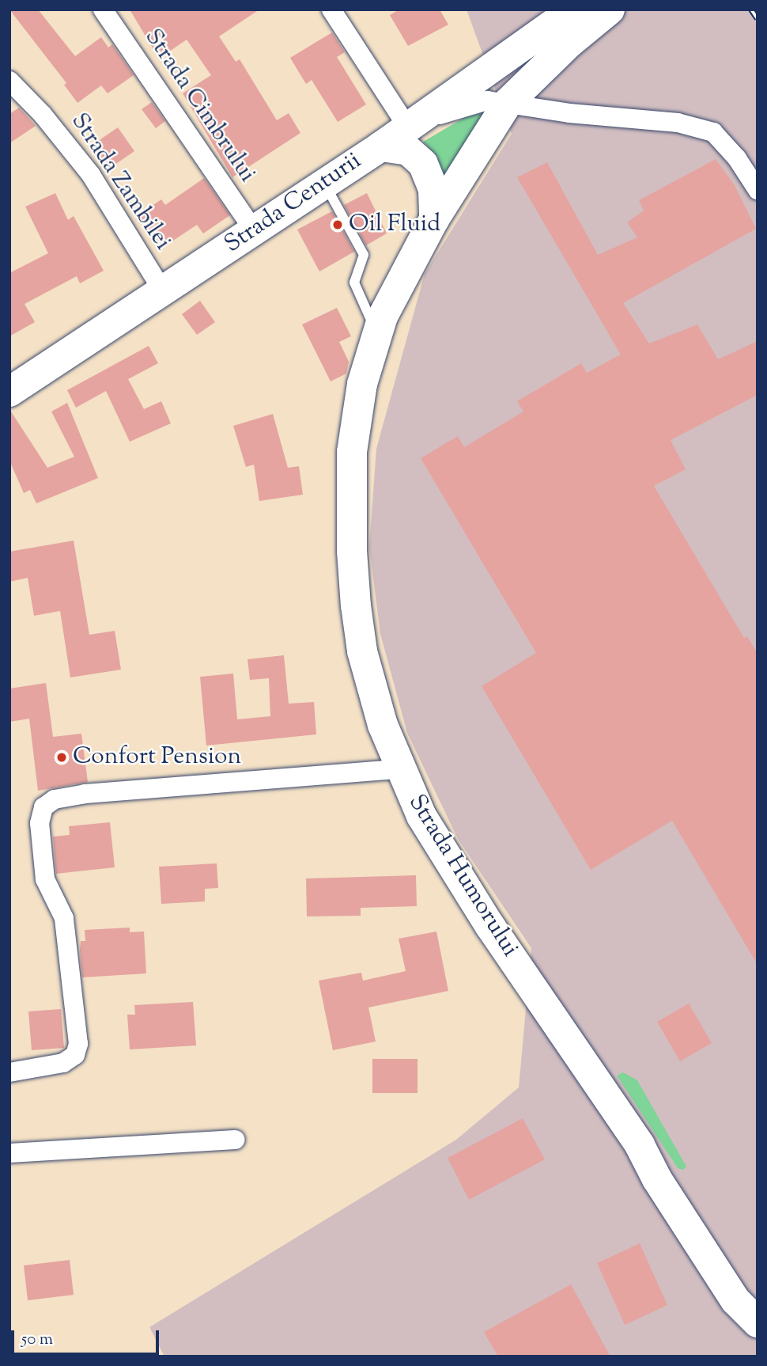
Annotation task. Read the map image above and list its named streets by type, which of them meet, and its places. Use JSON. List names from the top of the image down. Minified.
{"streets":{"main road":["Strada Centurii","Strada Humorului"],"street":["Strada Cimbrului","Strada Zambilei"]},"crossings":[["Strada Cimbrului","Strada Centurii"],["Strada Zambilei","Strada Centurii"]],"places":["Oil Fluid","Confort Pension"],"scale_bar":"50 m"}
